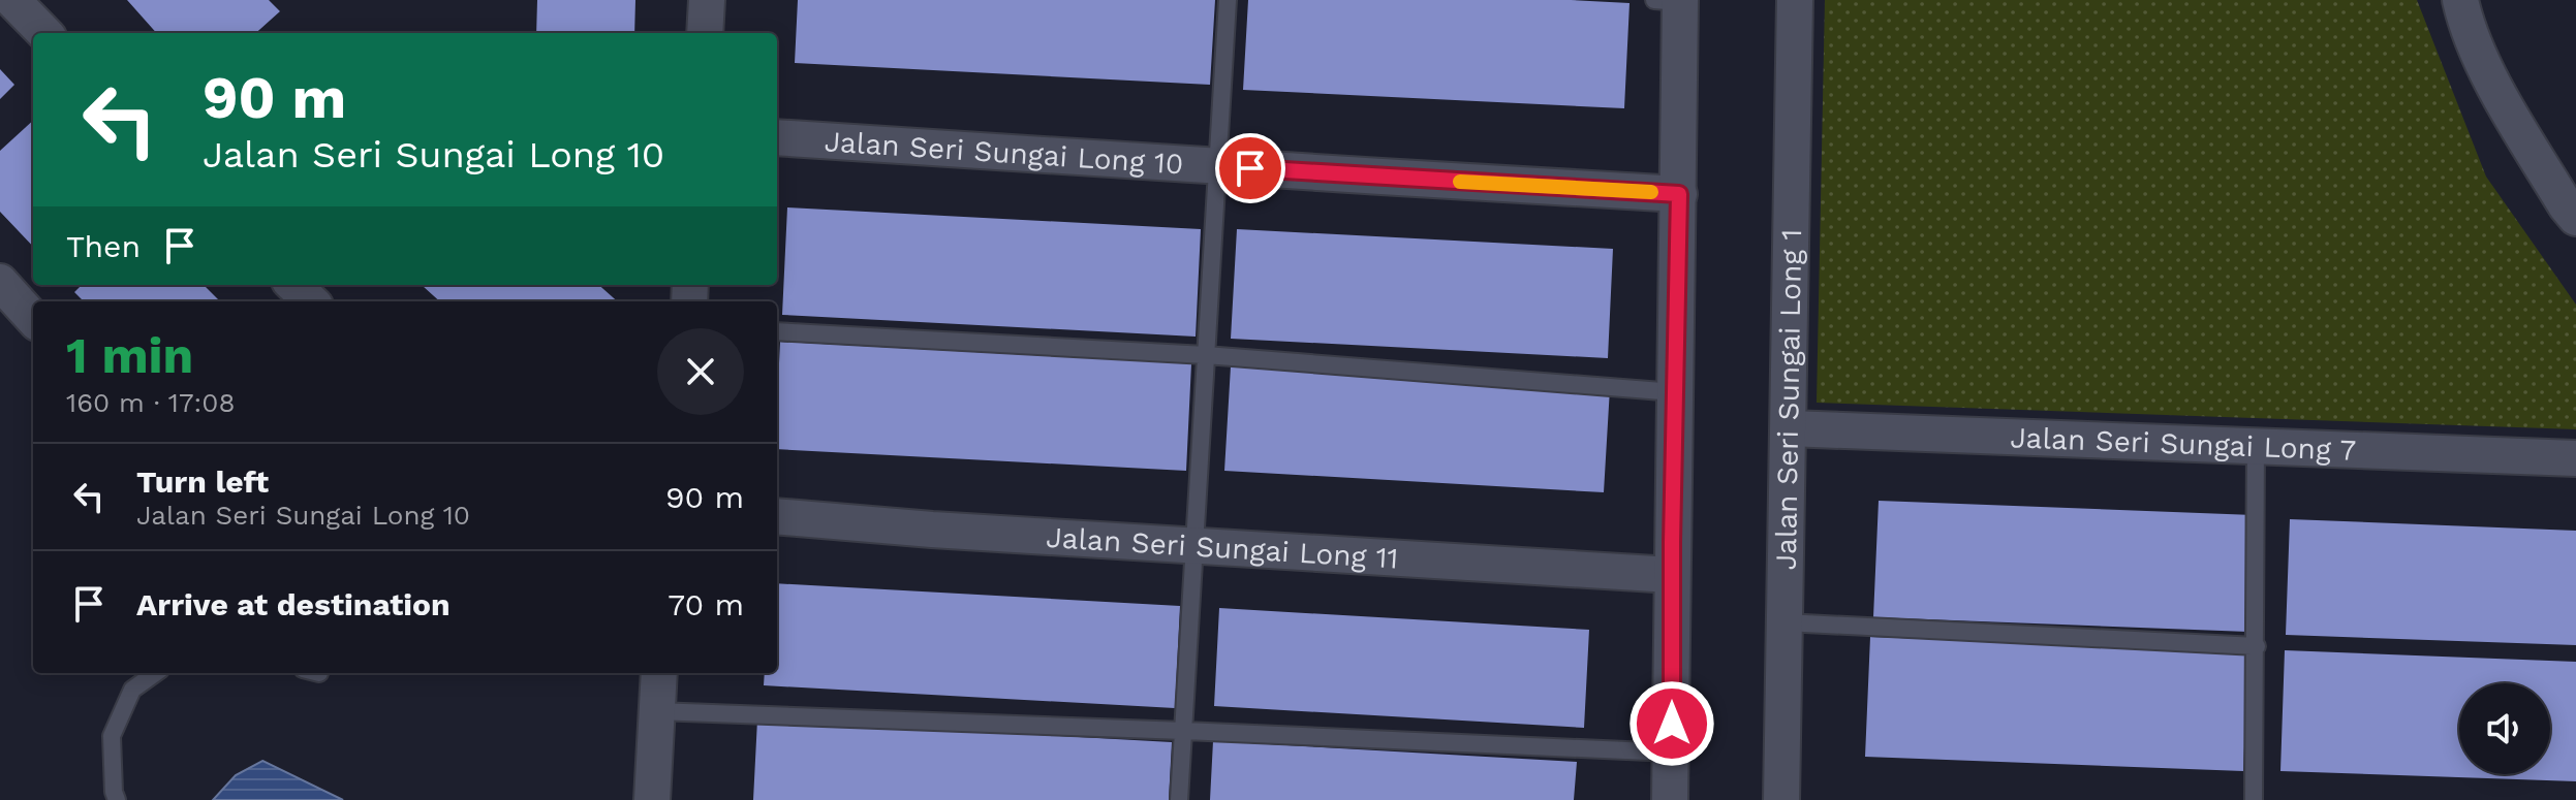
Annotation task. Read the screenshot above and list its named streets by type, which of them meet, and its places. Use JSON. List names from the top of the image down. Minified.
{"streets":{"street":["Jalan Seri Sungai Long 10","Jalan Seri Sungai Long 1","Jalan Seri Sungai Long 7","Jalan Seri Sungai Long 11"]},"crossings":[["Jalan Seri Sungai Long 1","Jalan Seri Sungai Long 7"]],"page":{"turn":["90 m","Jalan Seri Sungai Long 10"],"then":"Then","heading":["1 min","160 m · 17:08"],"list":[{"name":"Turn left","note":"Jalan Seri Sungai Long 10","value":"90 m"},{"name":"Arrive at destination","value":"70 m"}]}}
